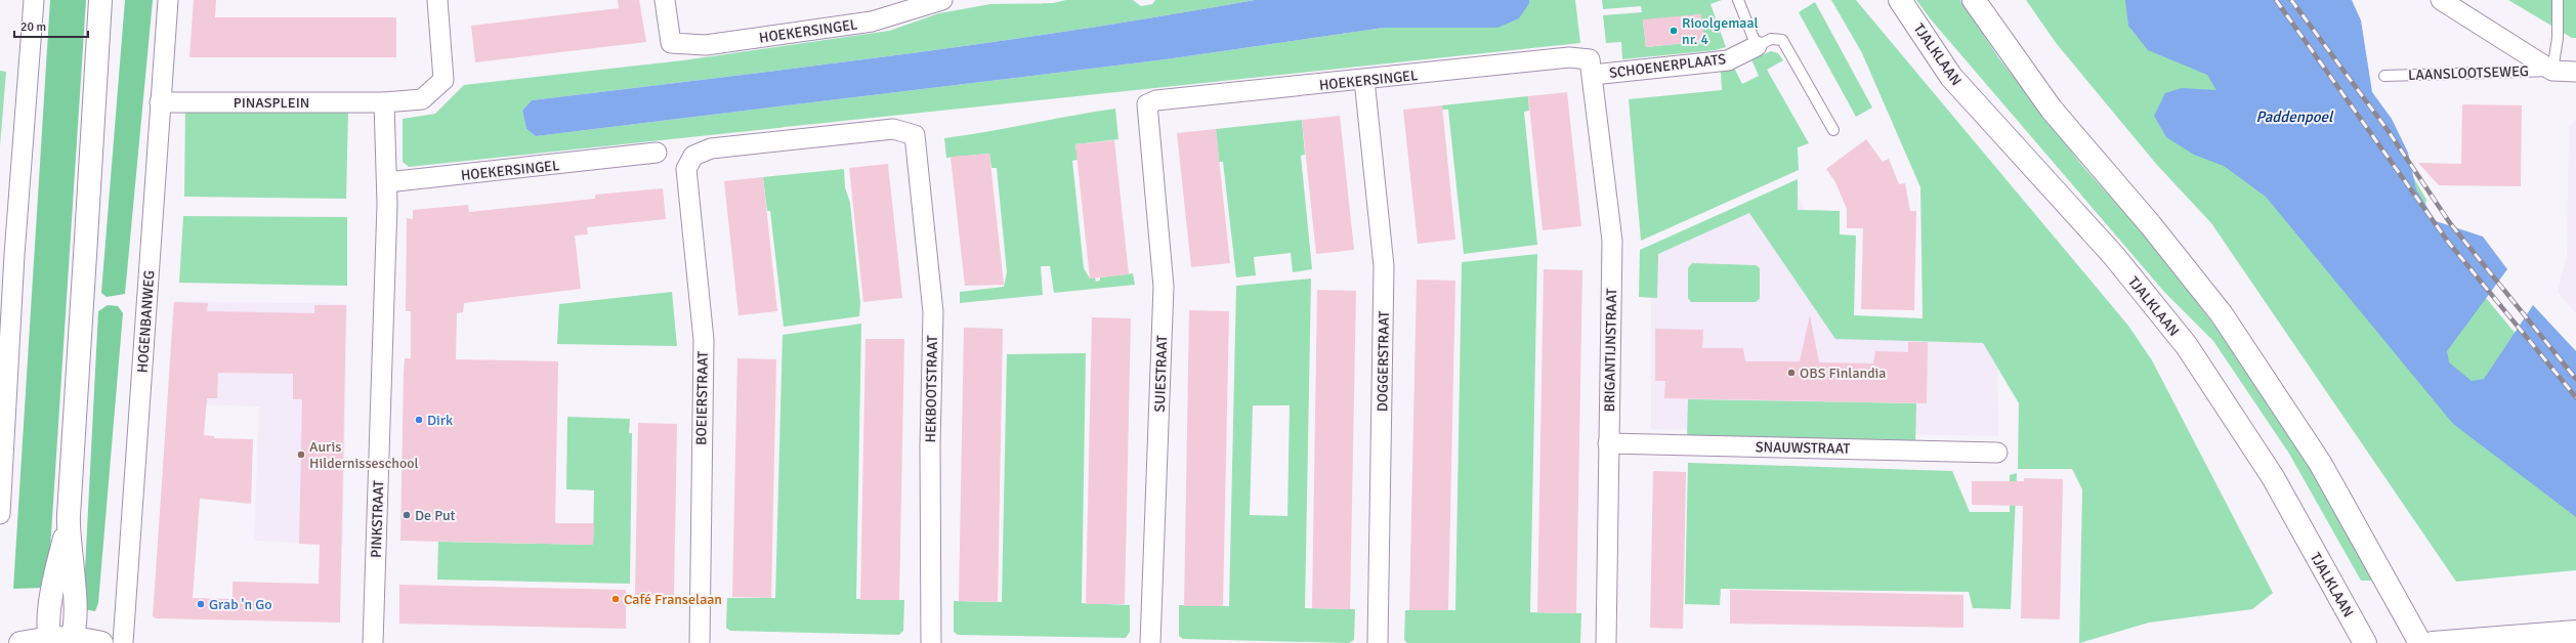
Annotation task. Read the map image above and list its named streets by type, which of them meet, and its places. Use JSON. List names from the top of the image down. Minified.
{"streets":{"main road":["TJALKLAAN"],"street":["HOEKERSINGEL","SCHOENERPLAATS","LAANSLOOTSEWEG","PINASPLEIN","HOGENBANWEG","BRIGANTIJNSTRAAT","DOGGERSTRAAT","SUIESTRAAT","HEKBOOTSTRAAT","BOEIERSTRAAT","SNAUWSTRAAT","PINKSTRAAT"]},"crossings":[["HOEKERSINGEL","SCHOENERPLAATS"],["HOEKERSINGEL","BRIGANTIJNSTRAAT"],["HOEKERSINGEL","DOGGERSTRAAT"],["HOEKERSINGEL","SUIESTRAAT"],["HOEKERSINGEL","PINKSTRAAT"],["SCHOENERPLAATS","BRIGANTIJNSTRAAT"],["PINASPLEIN","HOGENBANWEG"],["BRIGANTIJNSTRAAT","SNAUWSTRAAT"],["HEKBOOTSTRAAT","BOEIERSTRAAT"]],"water":["Paddenpoel"],"places":["Rioolgemaal nr. 4","OBS Finlandia","Dirk","Auris Hildernisseschool","De Put","Café Franselaan","Grab 'n Go"],"scale_bar":"20 m"}
